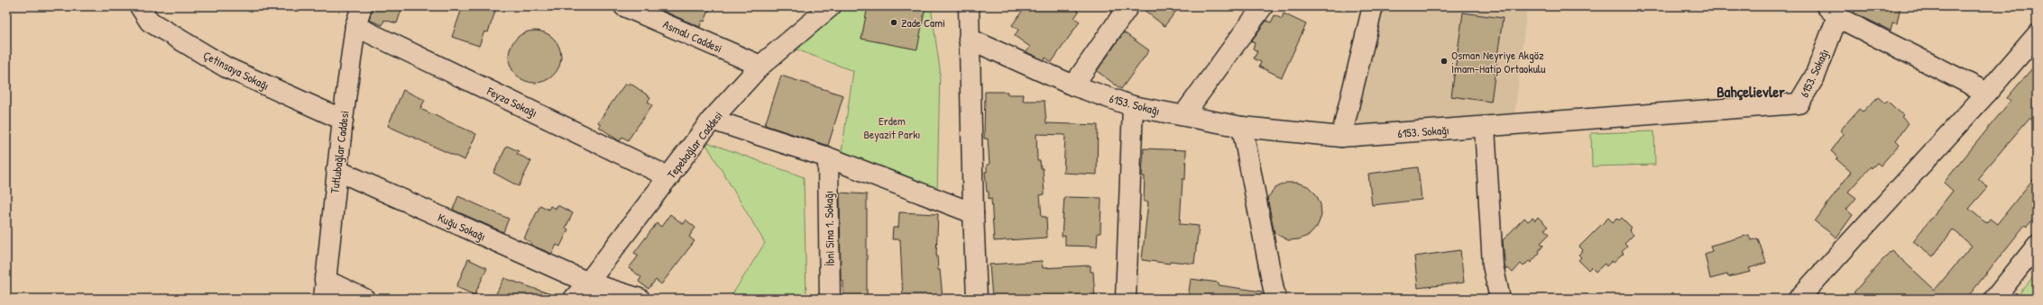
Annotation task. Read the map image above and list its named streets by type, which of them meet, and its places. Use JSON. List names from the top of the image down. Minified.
{"streets":{"street":["Asmalı Caddesi","Çetinsaya Sokağı","6153. Sokağı","Feyza Sokağı","Tepebağlar Caddesi","Tutlubağlar Caddesi","Kuğu Sokağı","İbni Sina 1. Sokağı"]},"crossings":[["Asmalı Caddesi","Tepebağlar Caddesi"],["Çetinsaya Sokağı","Tutlubağlar Caddesi"],["Feyza Sokağı","Tepebağlar Caddesi"],["Feyza Sokağı","Tutlubağlar Caddesi"],["Tepebağlar Caddesi","Kuğu Sokağı"],["Tutlubağlar Caddesi","Kuğu Sokağı"]],"districts":["Bahçelievler"],"parks":["Erdem Beyazit Parkı"],"places":["Zade Cami","Osman Neyriye Akgöz İmam-Hatip Ortaokulu"]}
